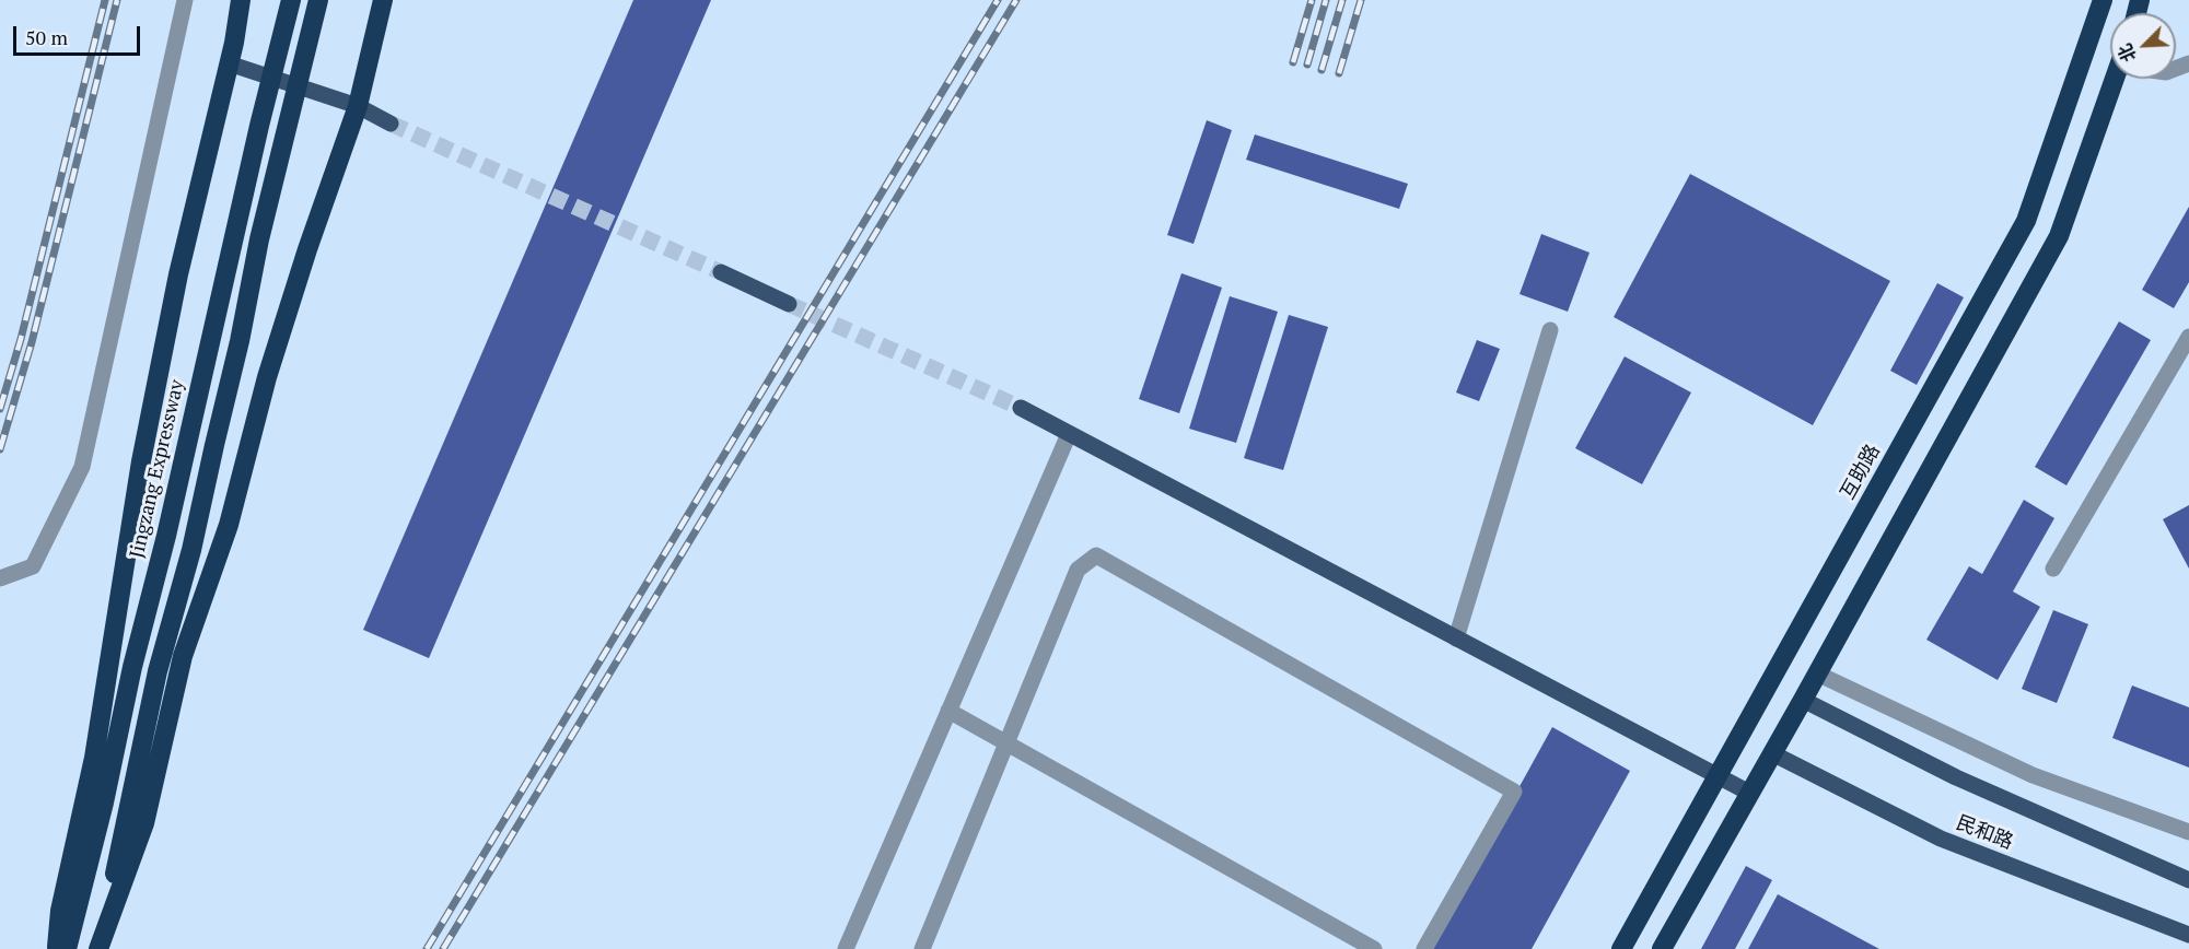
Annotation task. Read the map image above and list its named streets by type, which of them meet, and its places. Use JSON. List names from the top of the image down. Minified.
{"streets":{"highway":["Jingzang Expressway","互助路"],"main road":["民和路"]},"scale_bar":"50 m","north":"bottom left"}
